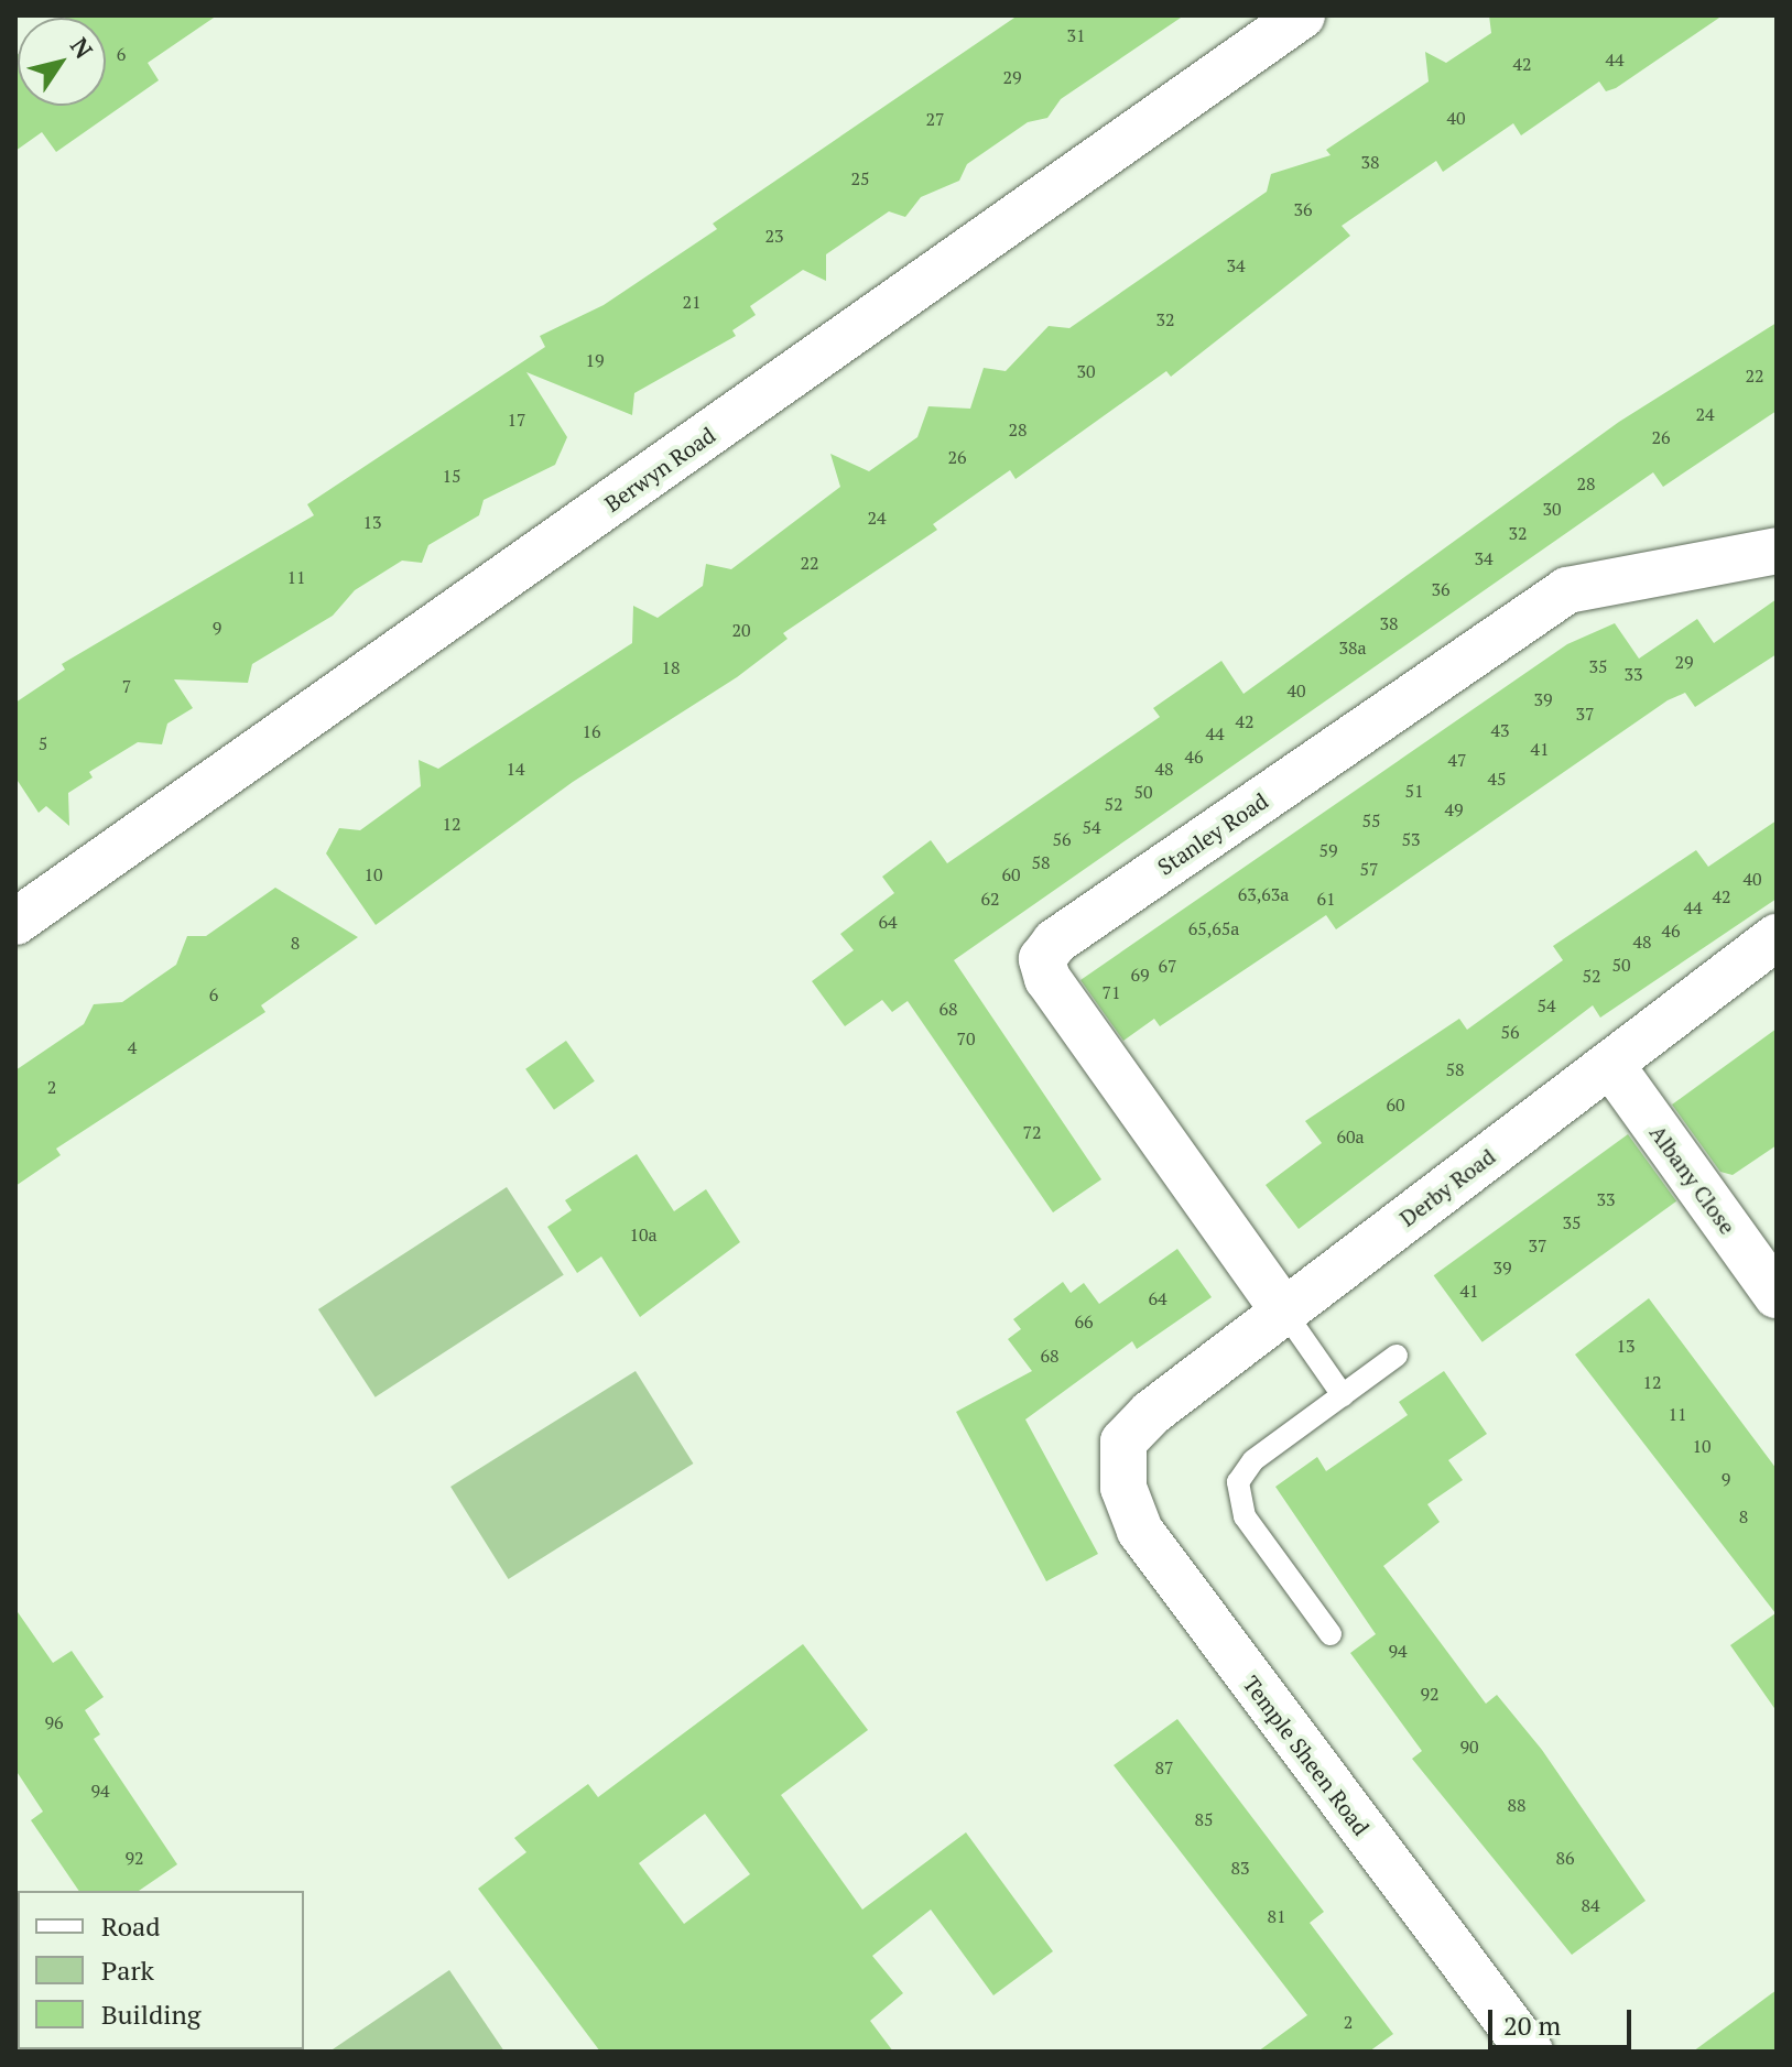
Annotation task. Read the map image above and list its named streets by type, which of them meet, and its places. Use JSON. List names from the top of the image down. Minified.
{"streets":{"street":["Berwyn Road","Stanley Road","Albany Close","Derby Road","Temple Sheen Road"]},"crossings":[["Stanley Road","Derby Road"],["Albany Close","Derby Road"],["Derby Road","Temple Sheen Road"]],"house_numbers":["31","6","44","42","29","40","27","38","25","36","23","34","21","32","19","30","22","24","17","28","26","26","15","28","30","24","13","32","34","22","11","36","38","9","20","38a","29","35","18","33","7","40","39","37","42","43","16","44","5","41","46","47","14","48","45","51","50","52","49","55","12","54","56","53","59","58","57","10","60","40","63,63a","42","62","61","44","64","65,65a","46","48","8","50","67","69","52","71","6","54","68","56","70","4","58","2","60","72","60a","33","35","10a","37","39","41","64","66","13","68","12","11","10","9","8","94","92","96","90","87","94","88","85","92","86","83","84","81","2"],"legend":["Road","Park","Building"],"scale_bar":"20 m","north":"top right"}
